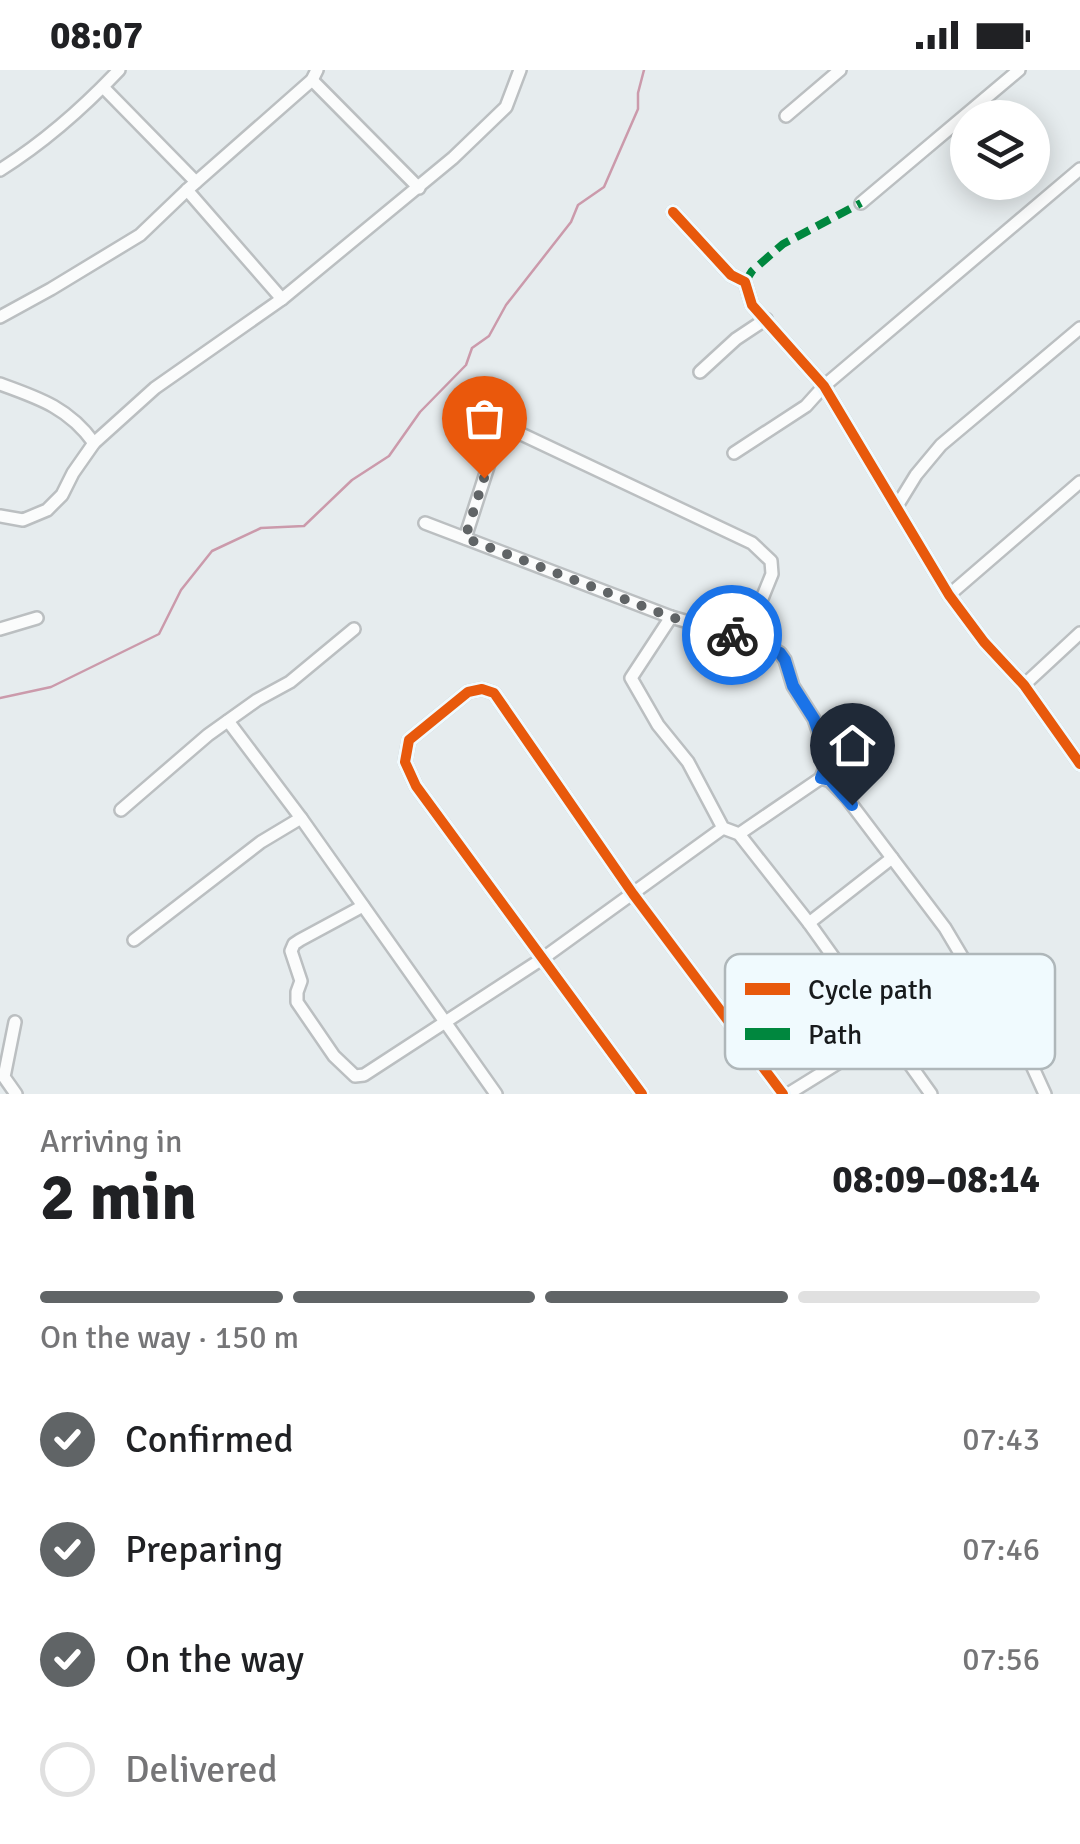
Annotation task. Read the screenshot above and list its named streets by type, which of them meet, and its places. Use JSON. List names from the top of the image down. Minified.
{"legend":["Cycle path","Path"],"page":{"status":"08:07","heading":["2 min","Arriving in","08:09–08:14"],"bar":"On the way · 150 m","list":[["Confirmed","07:43"],["Preparing","07:46"],["On the way","07:56"],"Delivered"]}}
